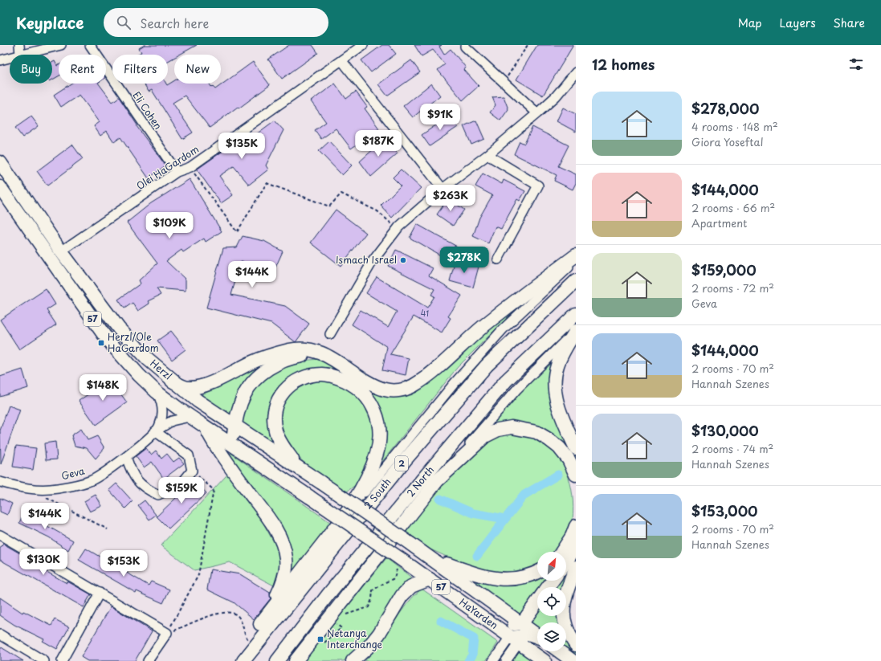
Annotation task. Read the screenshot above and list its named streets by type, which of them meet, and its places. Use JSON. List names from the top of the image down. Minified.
{"streets":{"highway":["57","Herzl","2","2 North","2 South","HaYarden"],"street":["Eli Cohen","Olei HaGardom","Geva"]},"crossings":[["Eli Cohen","Olei HaGardom"],["Olei HaGardom","Herzl"],["Herzl","Geva"],["Herzl","HaYarden"]],"places":{"other":["Ismach Israel"],"transit":["Herzl/Ole HaGardom","Netanya Interchange"]},"house_numbers":["41"],"north":"top right","page":{"header":"Keyplace","search":"Search here","nav":["Map","Layers","Share"],"heading":"12 homes","chip":["Buy","Rent","Filters","New"],"list":[{"name":"$278,000","note":"4 rooms · 148 m² · Giora Yoseftal"},{"name":"$144,000","note":"2 rooms · 66 m² · Apartment"},{"name":"$159,000","note":"2 rooms · 72 m² · Geva"},{"name":"$144,000","note":"2 rooms · 70 m² · Hannah Szenes"},{"name":"$130,000","note":"2 rooms · 74 m² · Hannah Szenes"},{"name":"$153,000","note":"2 rooms · 70 m² · Hannah Szenes"}],"price":["$91K","$187K","$135K","$263K","$109K","$278K","$144K","$148K","$159K","$144K","$130K","$153K"]}}
